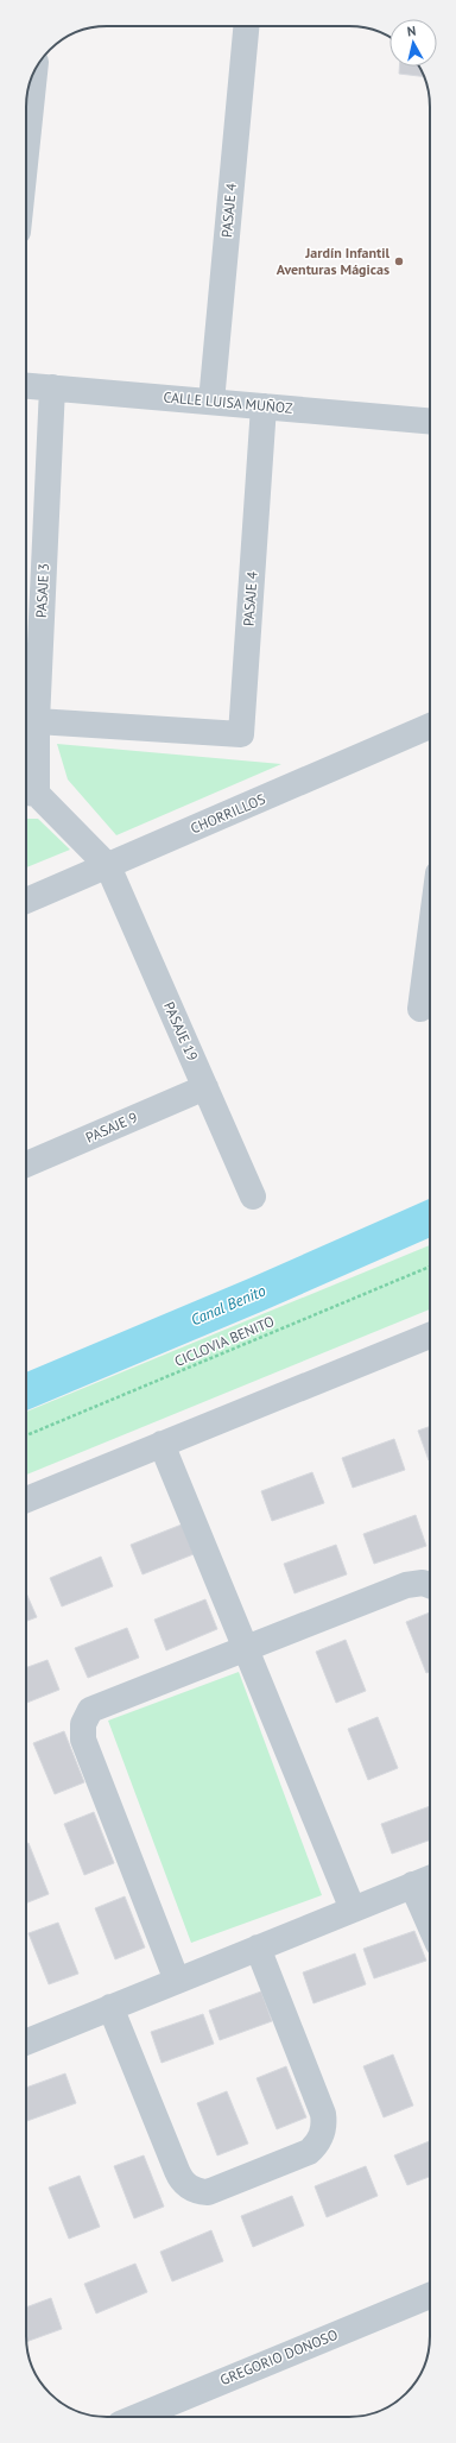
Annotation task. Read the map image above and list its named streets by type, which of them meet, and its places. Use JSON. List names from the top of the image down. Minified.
{"streets":{"street":["PASAJE 4","CALLE LUISA MUÑOZ","PASAJE 3","CHORRILLOS","PASAJE 19","PASAJE 9","GREGORIO DONOSO"],"path":["CICLOVIA BENITO"]},"crossings":[["PASAJE 4","CALLE LUISA MUÑOZ"],["PASAJE 4","PASAJE 3"],["CALLE LUISA MUÑOZ","PASAJE 3"],["CHORRILLOS","PASAJE 19"],["PASAJE 19","PASAJE 9"]],"water":["Canal Benito"],"places":["Jardín Infantil Aventuras Mágicas"],"north":"top"}
